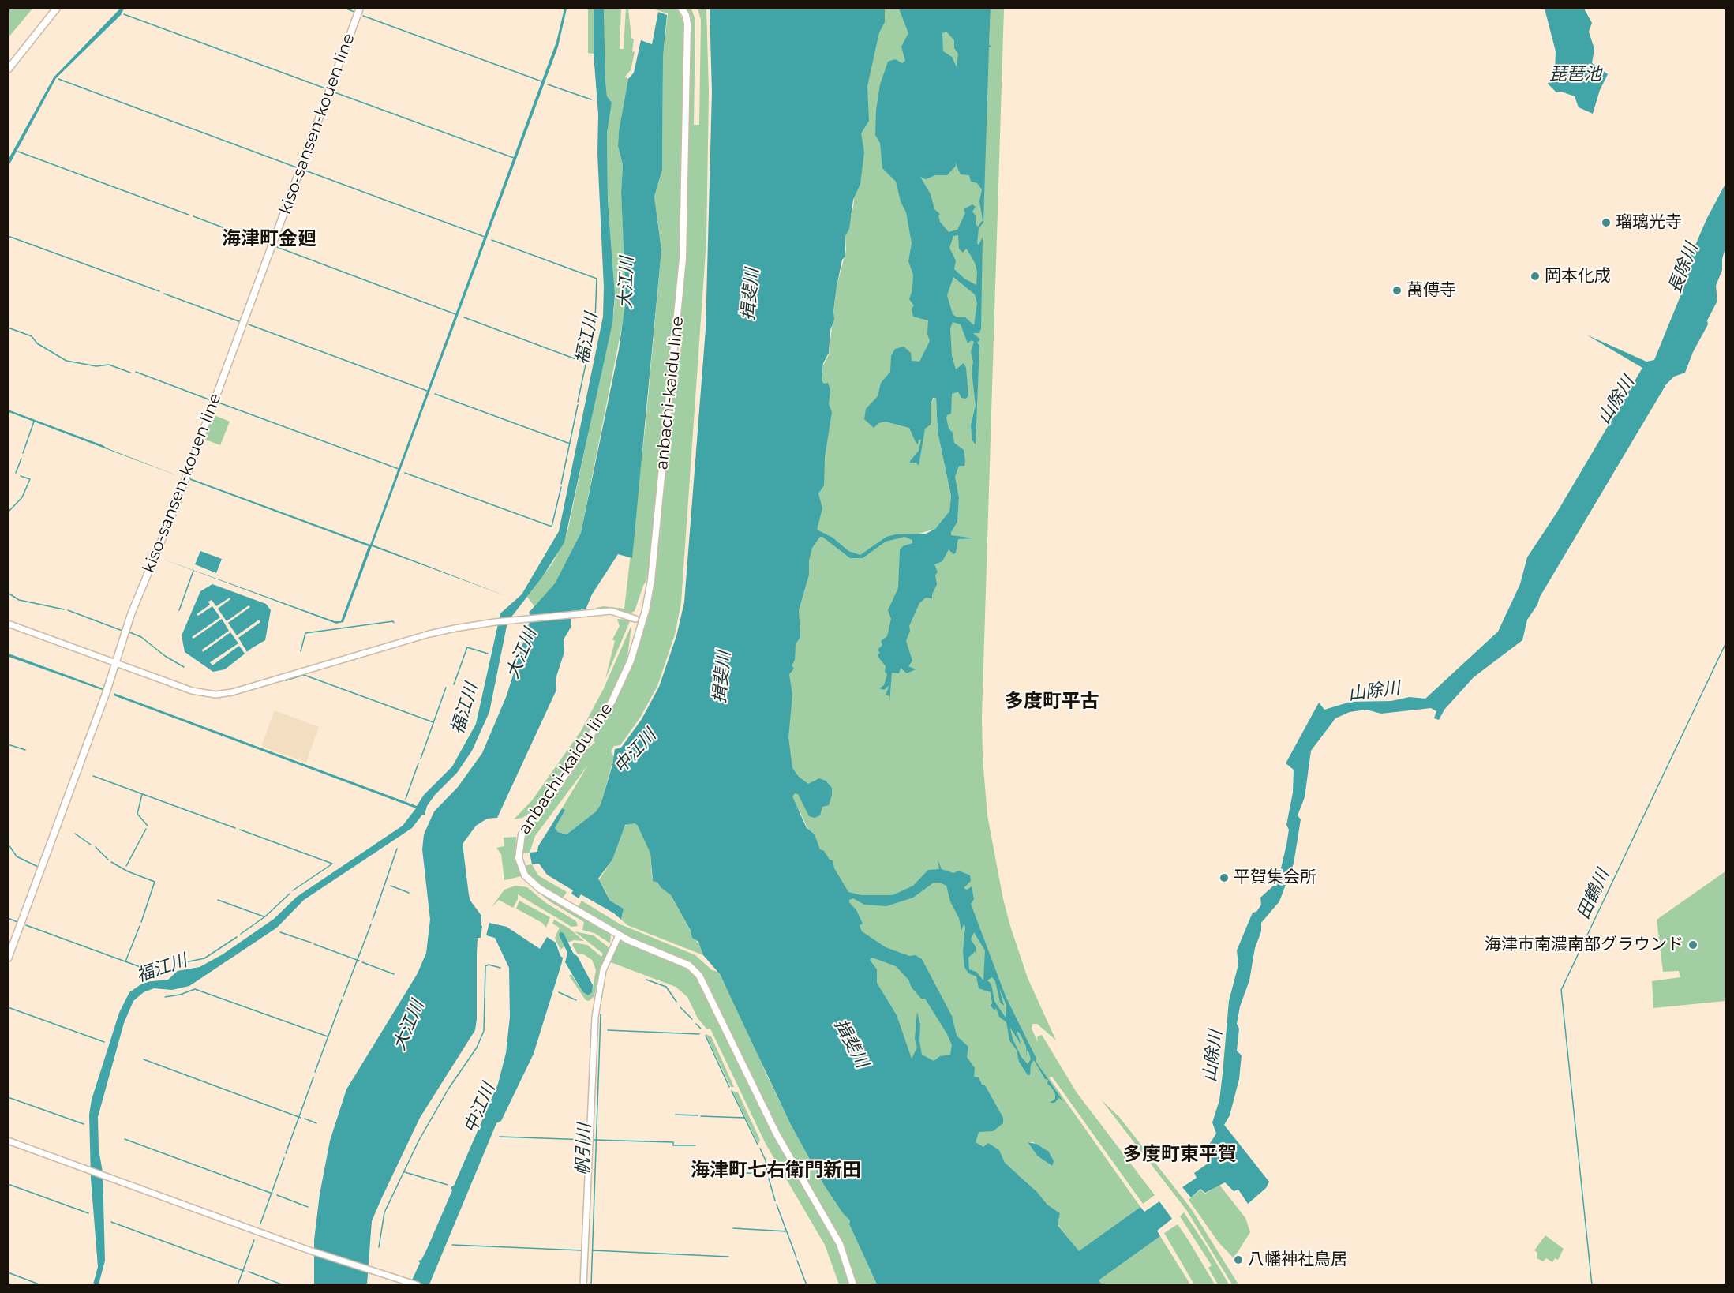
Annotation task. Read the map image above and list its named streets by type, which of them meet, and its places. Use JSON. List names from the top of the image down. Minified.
{"streets":{"main road":["kiso-sansen-kouen line","anbachi-kaidu line"]},"districts":["海津町金廻","多度町平古","多度町東平賀","海津町七右衛門新田"],"water":["琵琶池","長除川","大江川","揖斐川","福江川","山除川","中江川","田鶴川","帆引川"],"places":["瑠璃光寺","岡本化成","萬傅寺","平賀集会所","海津市南濃南部グラウンド","八幡神社鳥居"]}
